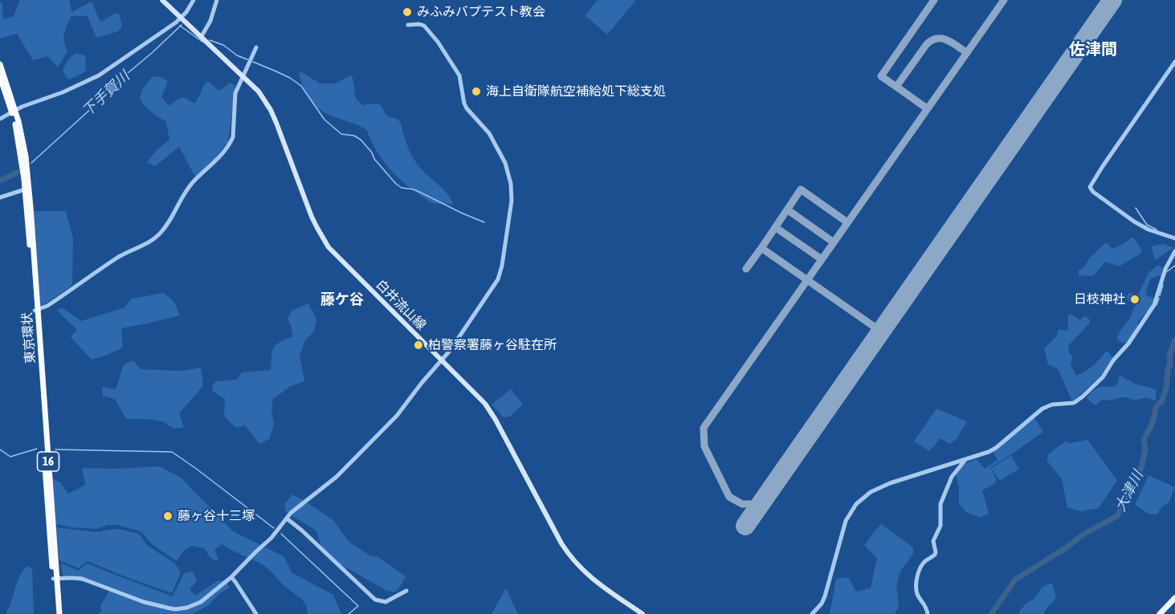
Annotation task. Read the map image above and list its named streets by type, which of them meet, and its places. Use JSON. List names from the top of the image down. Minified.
{"streets":{"highway":["東京環状","16"],"main road":["白井流山線"]},"districts":["佐津間","藤ケ谷"],"water":["下手賀川","大津川"],"places":["みふみバプテスト教会","海上自衛隊航空補給処下総支処","日枝神社","柏警察署藤ヶ谷駐在所","藤ヶ谷十三塚"]}
